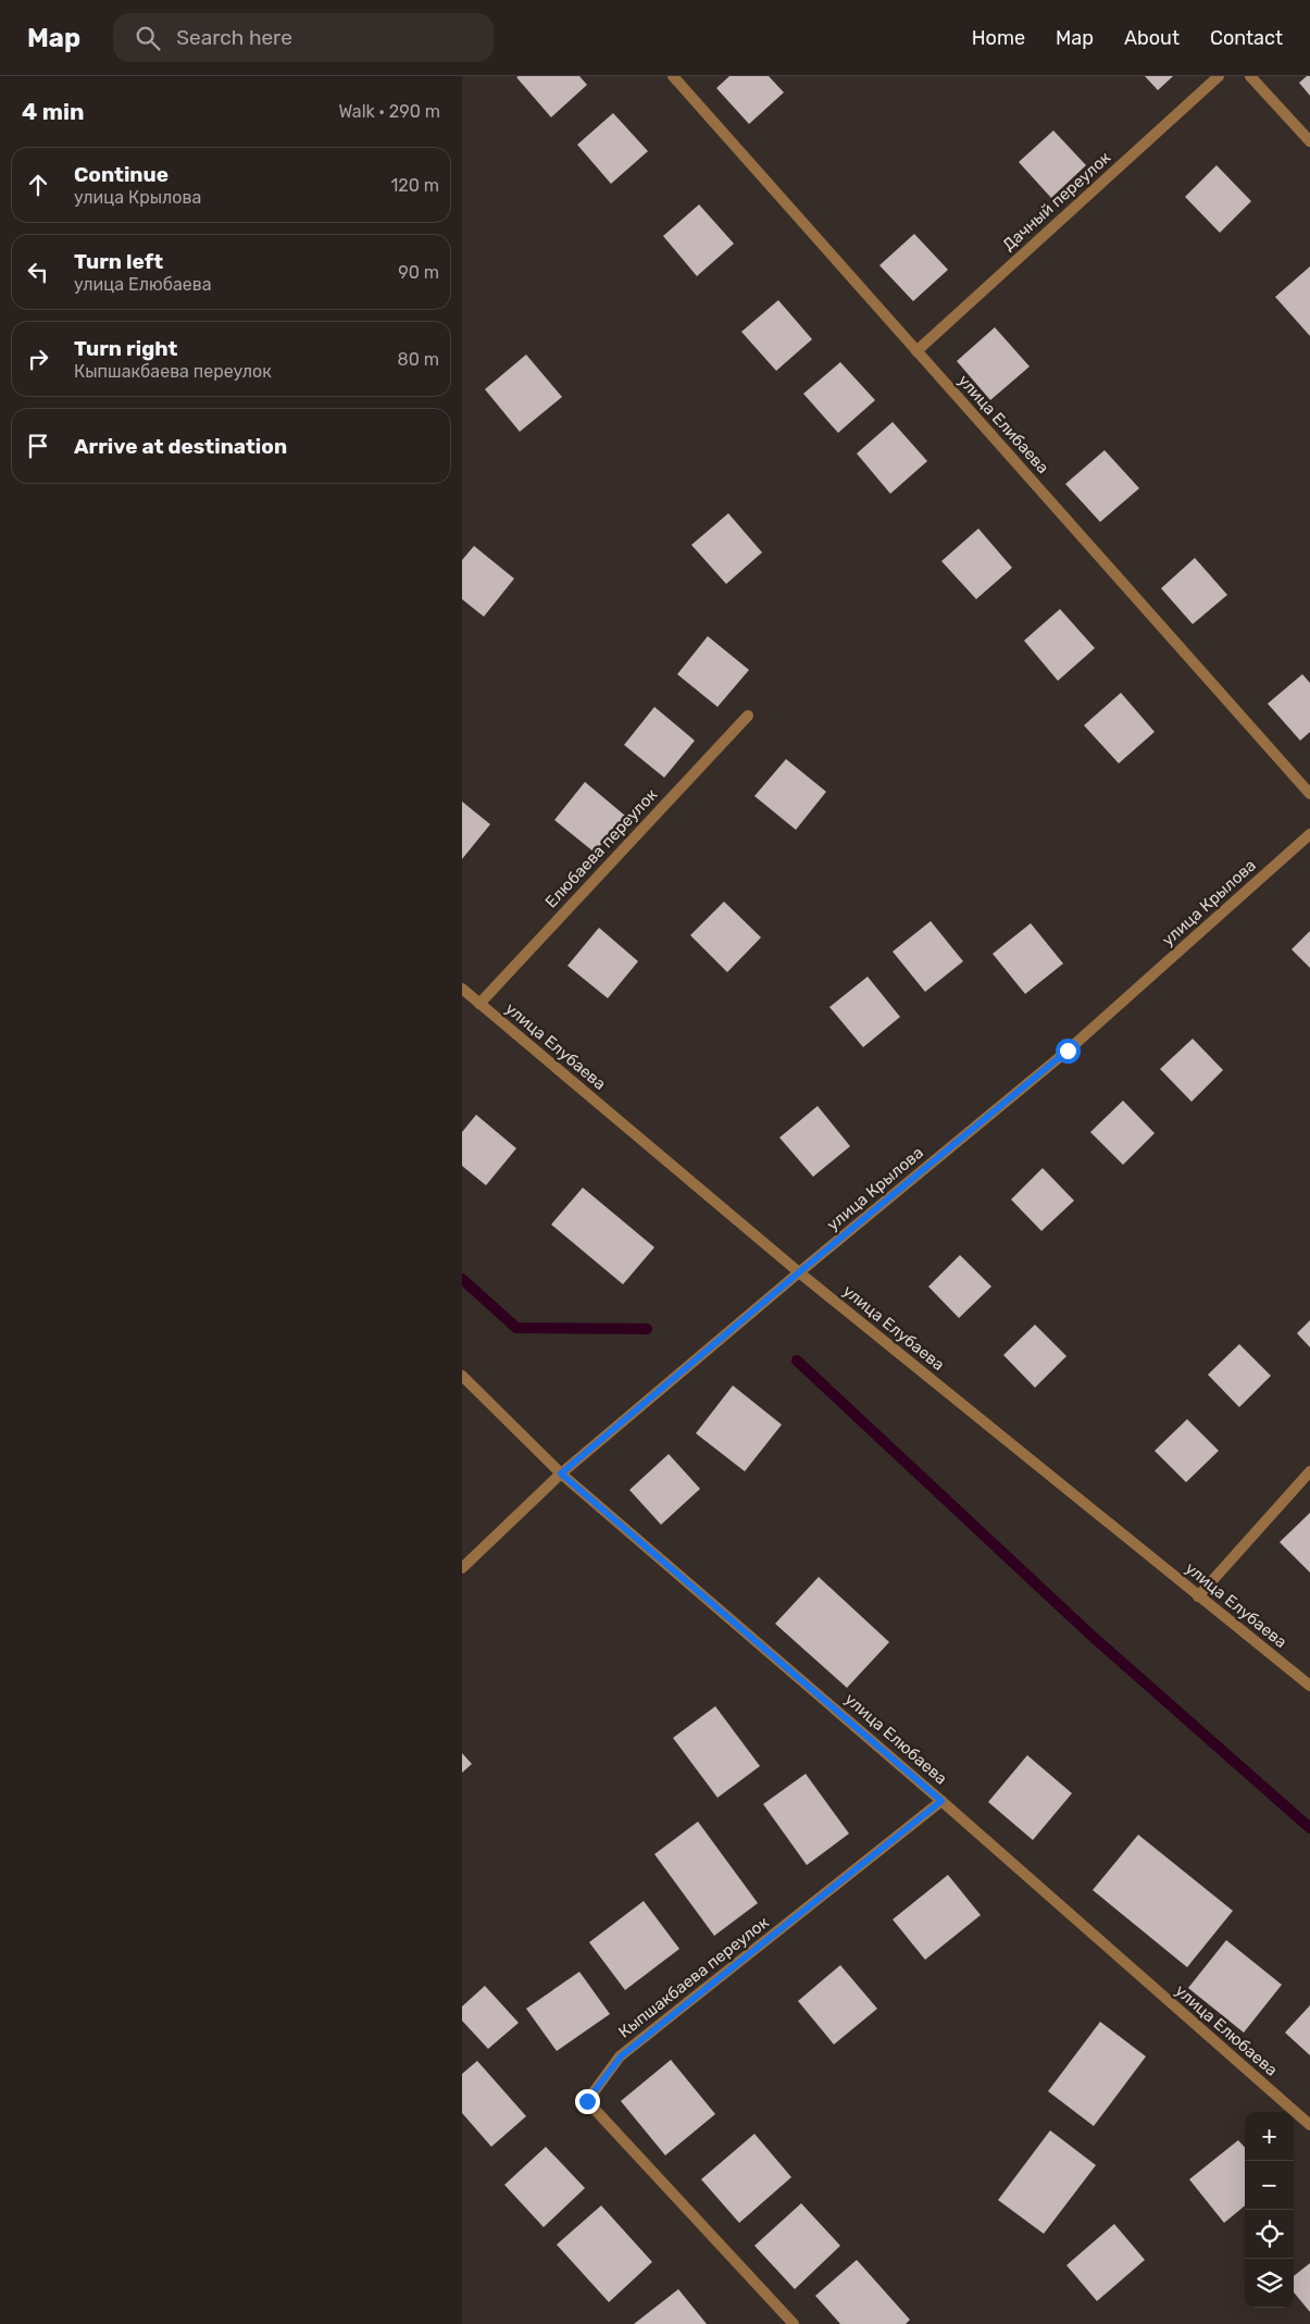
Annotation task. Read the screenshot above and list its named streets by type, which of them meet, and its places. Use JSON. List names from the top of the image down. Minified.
{"streets":{"street":["Дачный переулок","улица Елибаева","Елюбаева переулок","улица Крылова","улица Елубаева","улица Елюбаева","Кыпшакбаева переулок"]},"crossings":[["Дачный переулок","улица Елибаева"],["Елюбаева переулок","улица Елубаева"],["улица Крылова","улица Елубаева"],["улица Крылова","улица Елюбаева"],["улица Елюбаева","Кыпшакбаева переулок"]],"page":{"header":"Map","search":"Search here","nav":["Home","Map","About","Contact"],"heading":["4 min","Walk · 290 m"],"list":[["Continue","улица Крылова","120 m"],["Turn left","улица Елюбаева","90 m"],["Turn right","Кыпшакбаева переулок","80 m"],"Arrive at destination"],"map_buttons":["+","−"]}}
